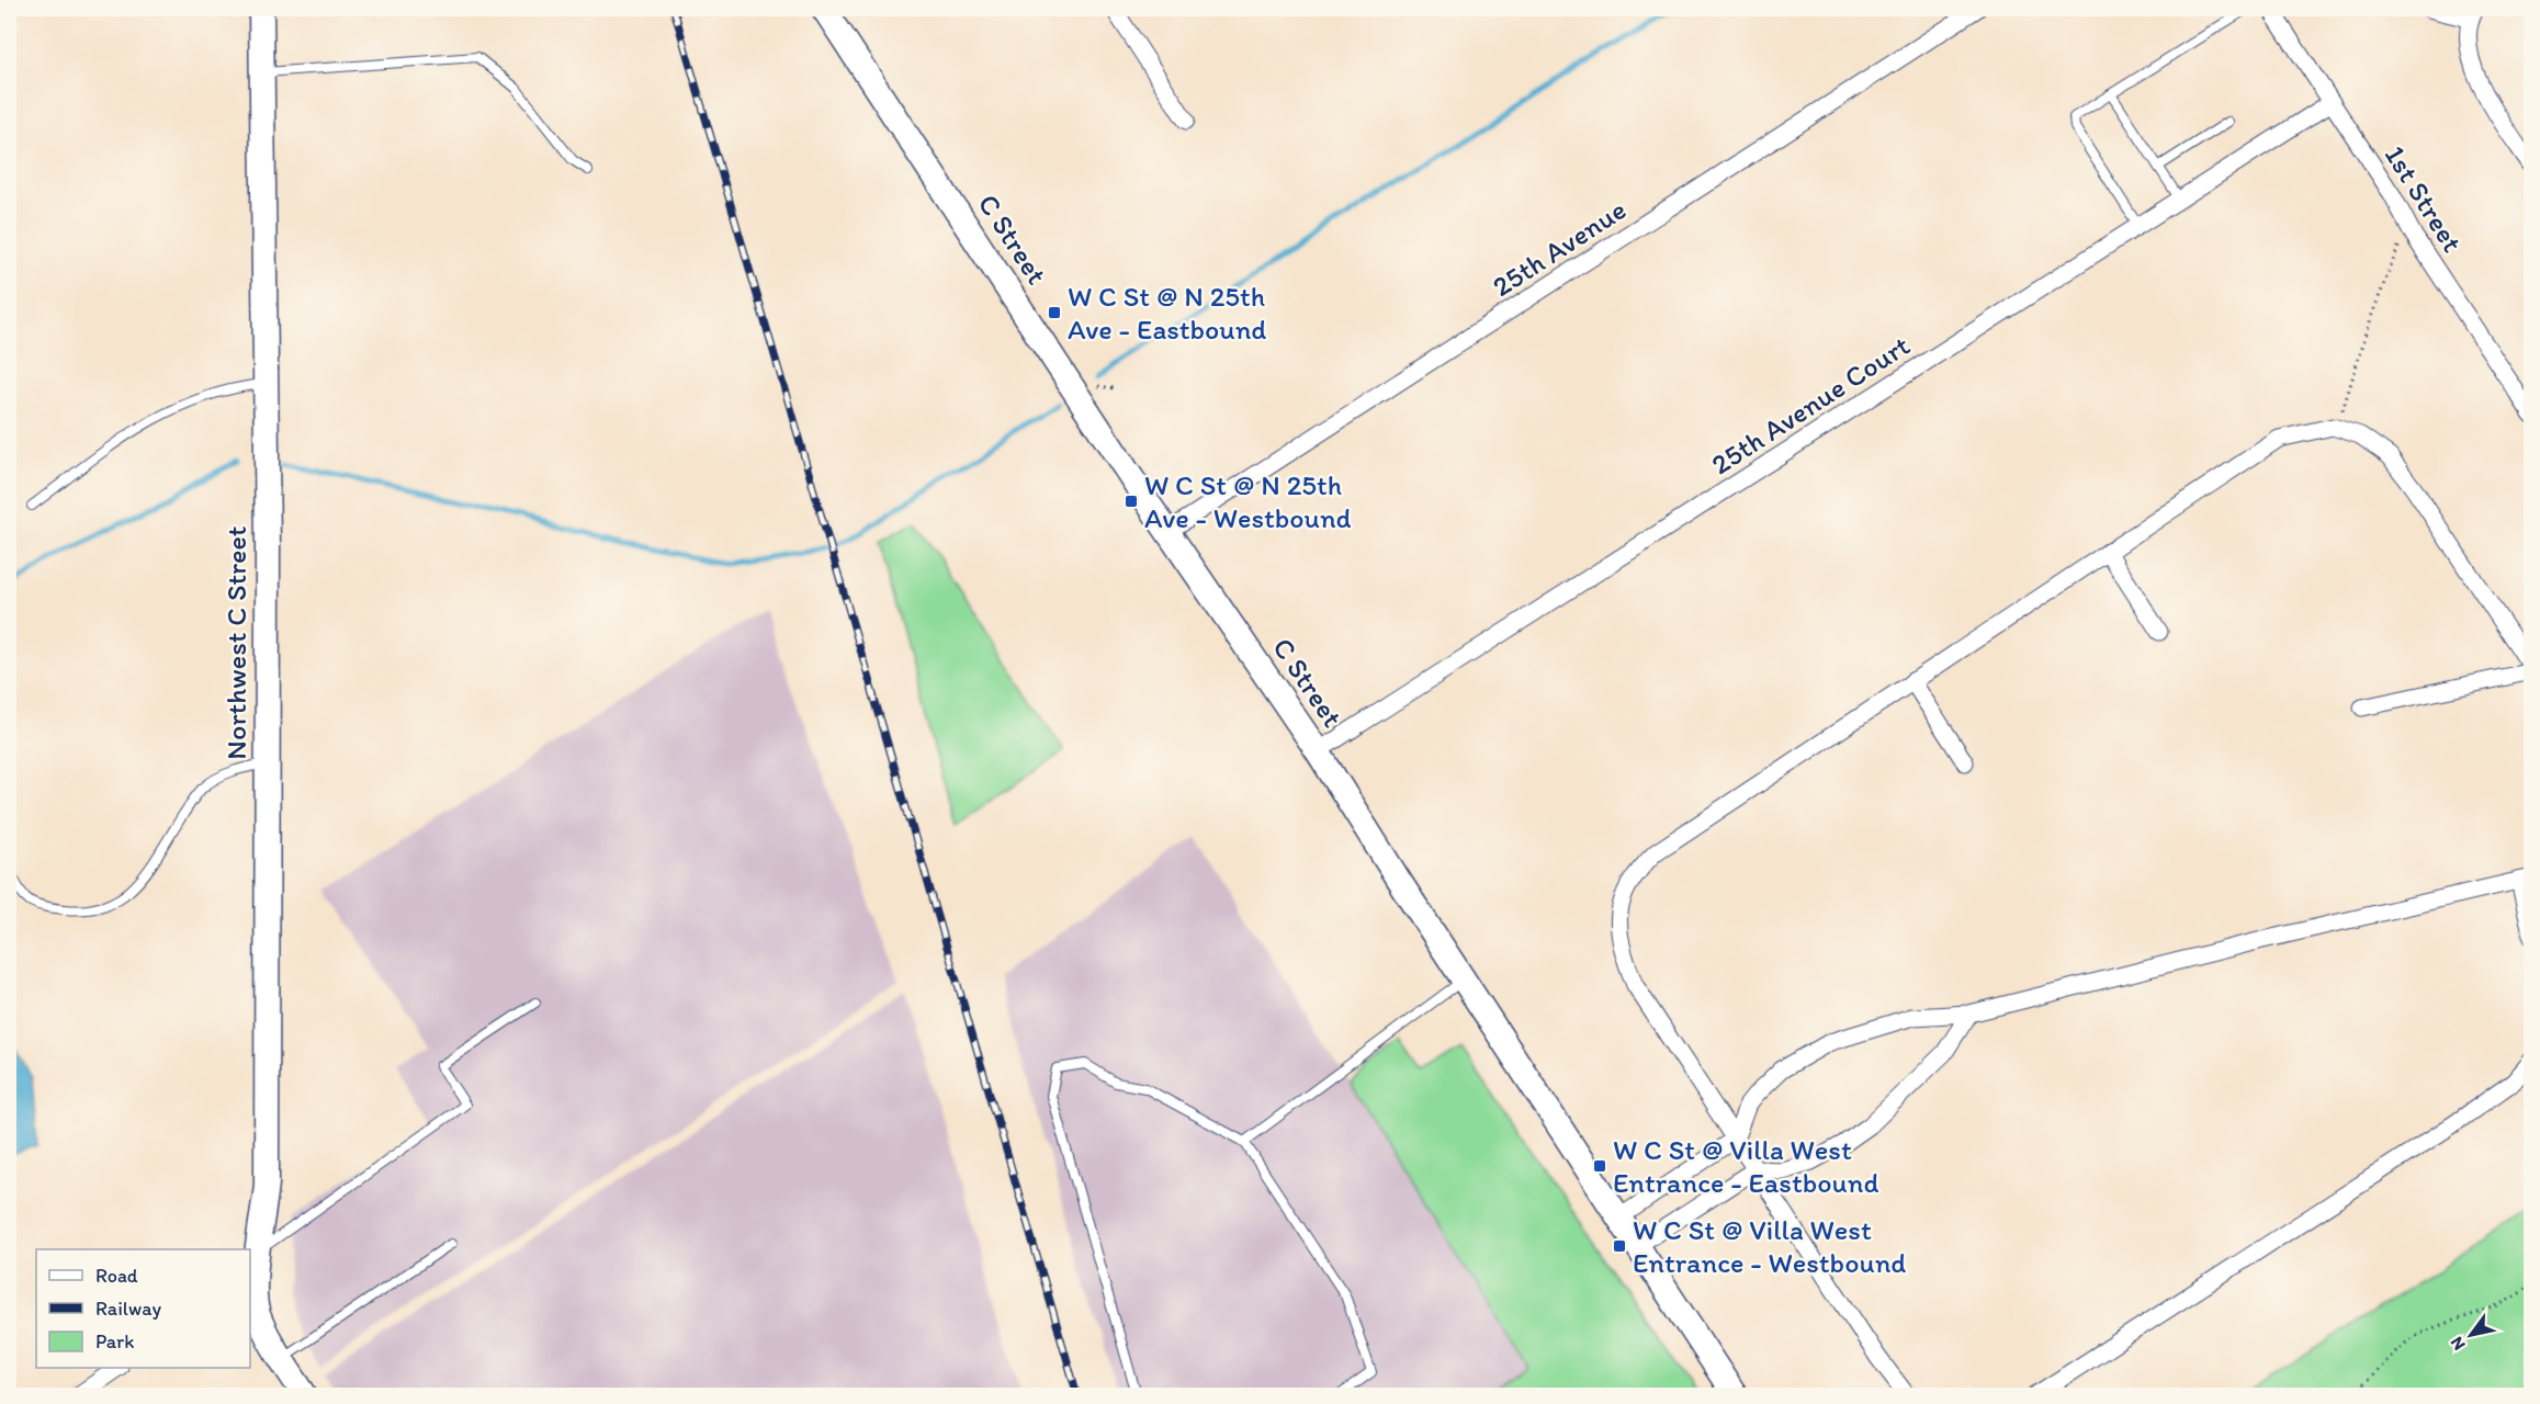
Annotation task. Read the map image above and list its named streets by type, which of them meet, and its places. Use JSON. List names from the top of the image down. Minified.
{"streets":{"street":["1st Street","C Street","25th Avenue","25th Avenue Court","Northwest C Street"]},"crossings":[["1st Street","25th Avenue Court"],["C Street","25th Avenue"],["C Street","25th Avenue Court"]],"places":{"transit":["W C St @ N 25th Ave - Eastbound","W C St @ N 25th Ave - Westbound","W C St @ Villa West Entrance - Eastbound","W C St @ Villa West Entrance - Westbound"]},"legend":["Road","Railway","Park"],"north":"bottom left"}
